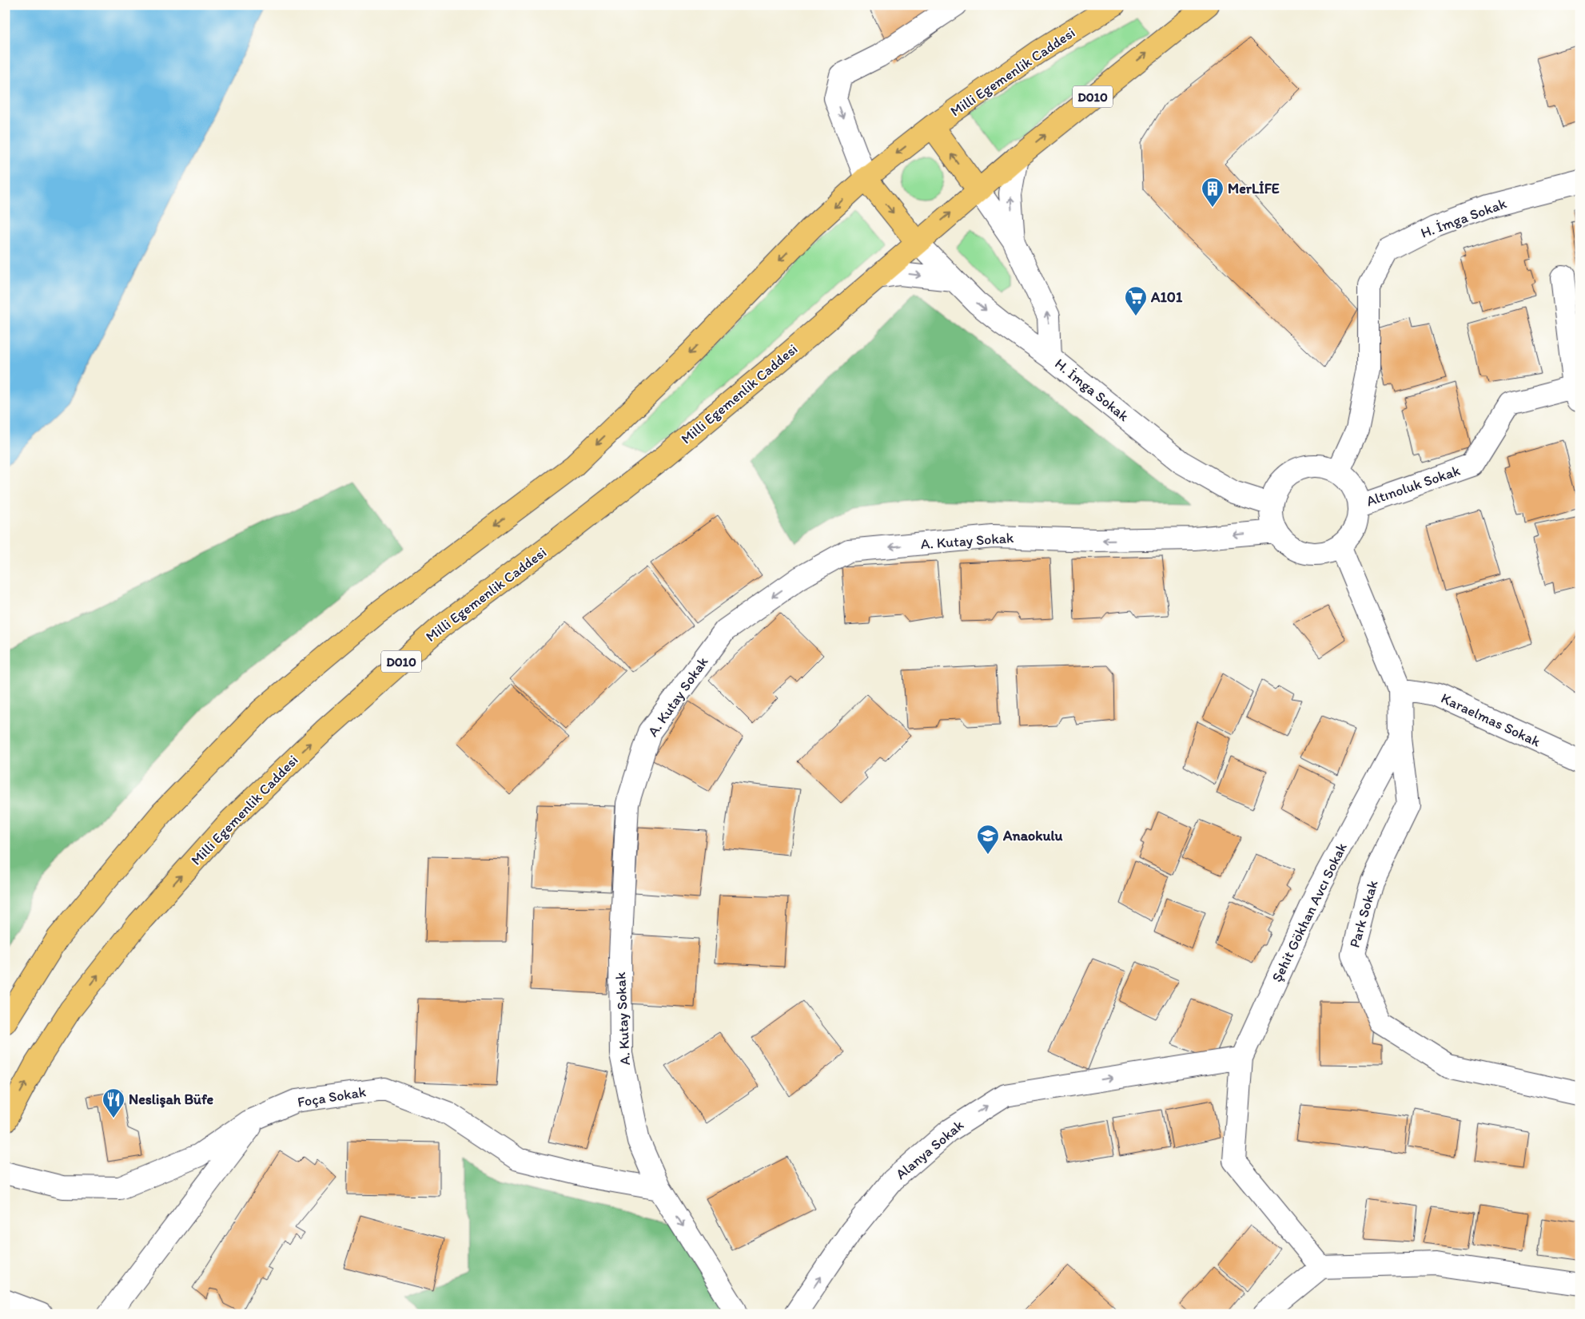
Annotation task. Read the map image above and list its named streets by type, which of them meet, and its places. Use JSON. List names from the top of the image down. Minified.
{"streets":{"highway":["Milli Egemenlik Caddesi","D010"],"street":["H. İmga Sokak","Altınoluk Sokak","A. Kutay Sokak","Karaelmas Sokak","Şehit Gökhan Avcı Sokak","Park Sokak","Foça Sokak","Alanya Sokak"]},"crossings":[["Milli Egemenlik Caddesi","D010"],["D010","H. İmga Sokak"],["H. İmga Sokak","Altınoluk Sokak"],["H. İmga Sokak","A. Kutay Sokak"],["H. İmga Sokak","Şehit Gökhan Avcı Sokak"],["Altınoluk Sokak","A. Kutay Sokak"],["Altınoluk Sokak","Şehit Gökhan Avcı Sokak"],["A. Kutay Sokak","Şehit Gökhan Avcı Sokak"],["A. Kutay Sokak","Foça Sokak"],["Karaelmas Sokak","Şehit Gökhan Avcı Sokak"],["Şehit Gökhan Avcı Sokak","Park Sokak"],["Şehit Gökhan Avcı Sokak","Alanya Sokak"]],"one_way":["Alanya Sokak"],"places":{"building":["MerLİFE"],"supermarket":["A101"],"school or university":["Anaokulu"],"restaurant":["Neslişah Büfe"]}}
